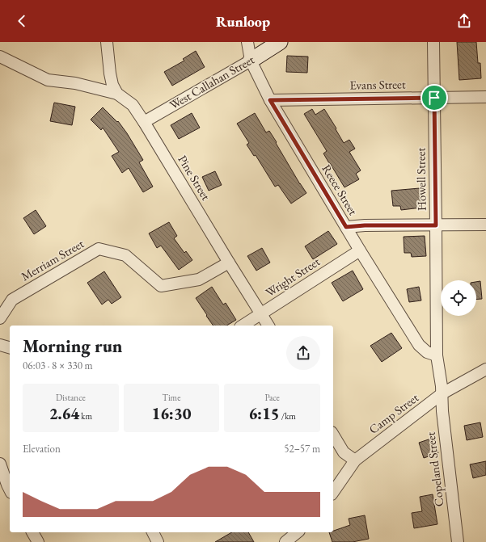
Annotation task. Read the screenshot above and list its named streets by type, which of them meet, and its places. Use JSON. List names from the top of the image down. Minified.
{"streets":{"street":["West Callahan Street","Evans Street","Pine Street","Howell Street","Reece Street","Merriam Street","Wright Street","Camp Street","Copeland Street"]},"crossings":[["West Callahan Street","Pine Street"],["West Callahan Street","Reece Street"],["Evans Street","Howell Street"],["Evans Street","Reece Street"],["Pine Street","Merriam Street"],["Pine Street","Wright Street"],["Howell Street","Reece Street"],["Howell Street","Camp Street"],["Howell Street","Copeland Street"],["Reece Street","Wright Street"],["Camp Street","Copeland Street"]],"page":{"header":"Runloop","heading":["Morning run","06:03 · 8 × 330 m"],"stats":[["Distance","2.64 km"],["Time","16:30"],["Pace","6:15 /km"]],"chart":["Elevation","52–57 m"]}}
